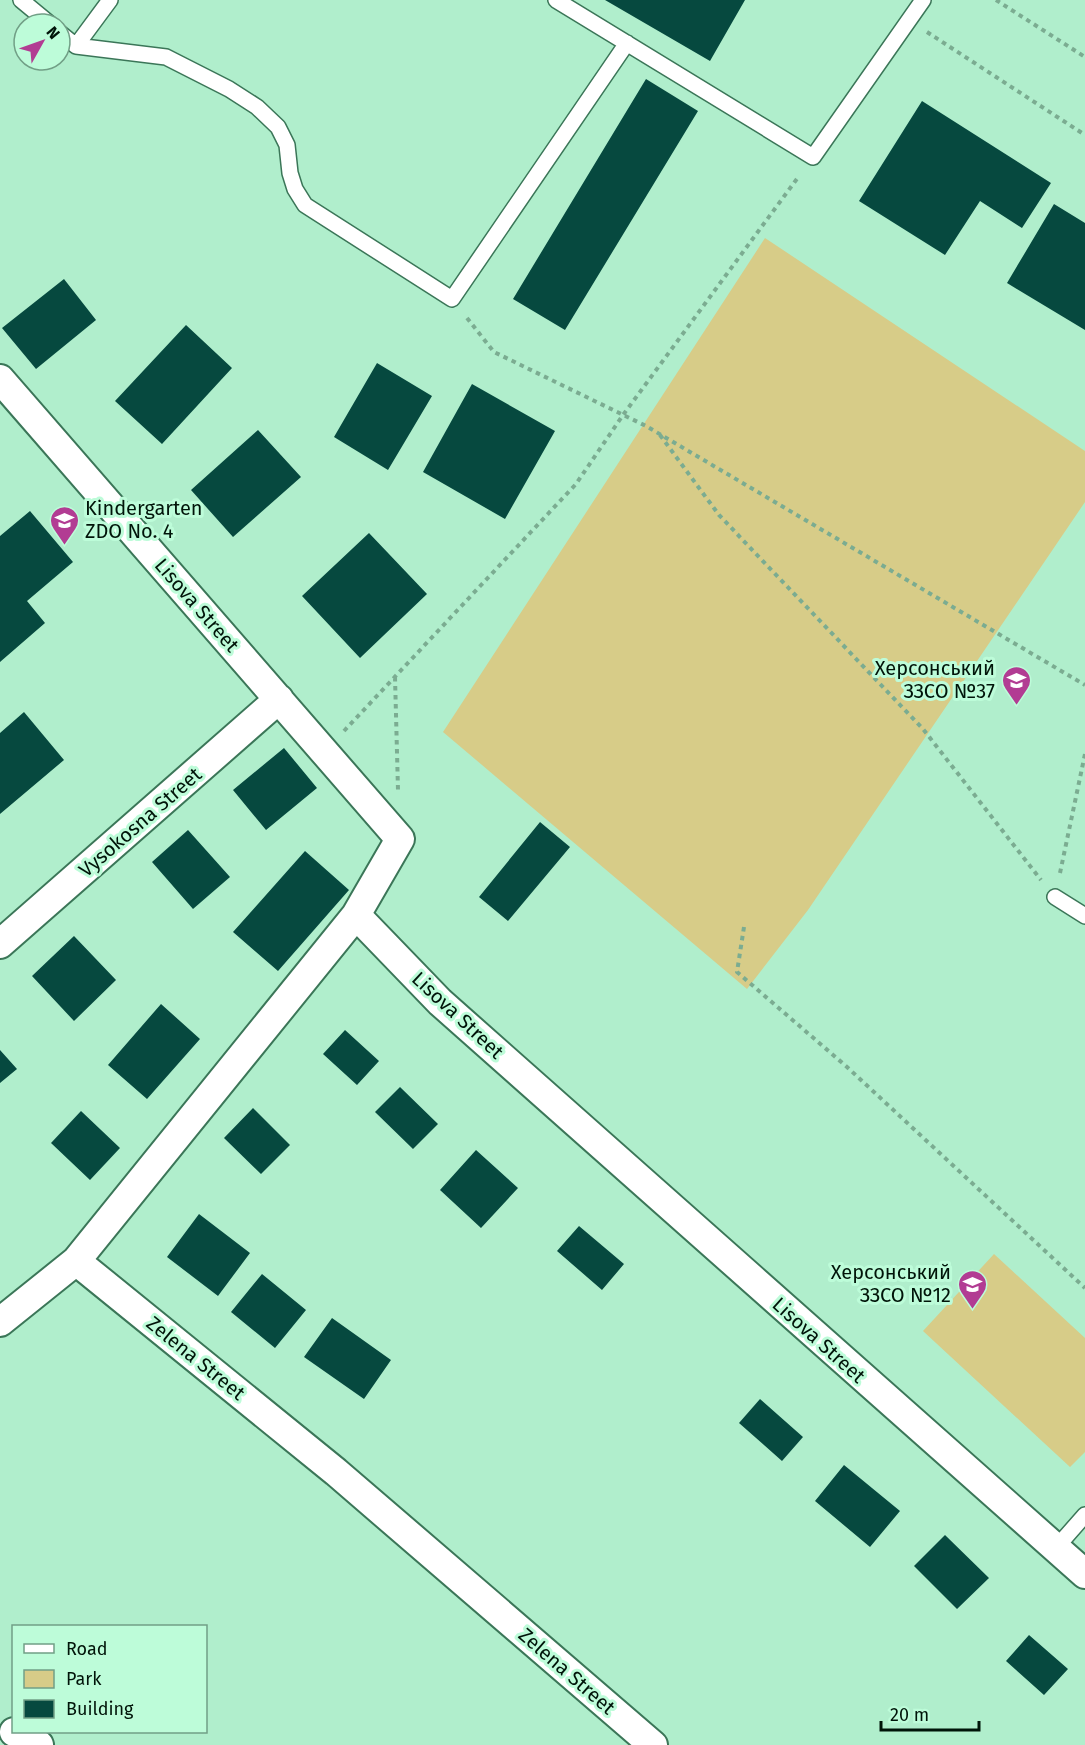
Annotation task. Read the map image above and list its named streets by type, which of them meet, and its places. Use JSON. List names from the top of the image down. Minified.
{"streets":{"street":["Lisova Street","Vysokosna Street","Zelena Street"]},"crossings":[["Lisova Street","Vysokosna Street"]],"places":{"school or university":["Kindergarten ZDO No. 4","Херсонський ЗЗСО №37","Херсонський ЗЗСО №12"]},"legend":["Road","Park","Building"],"scale_bar":"20 m","north":"top right"}
